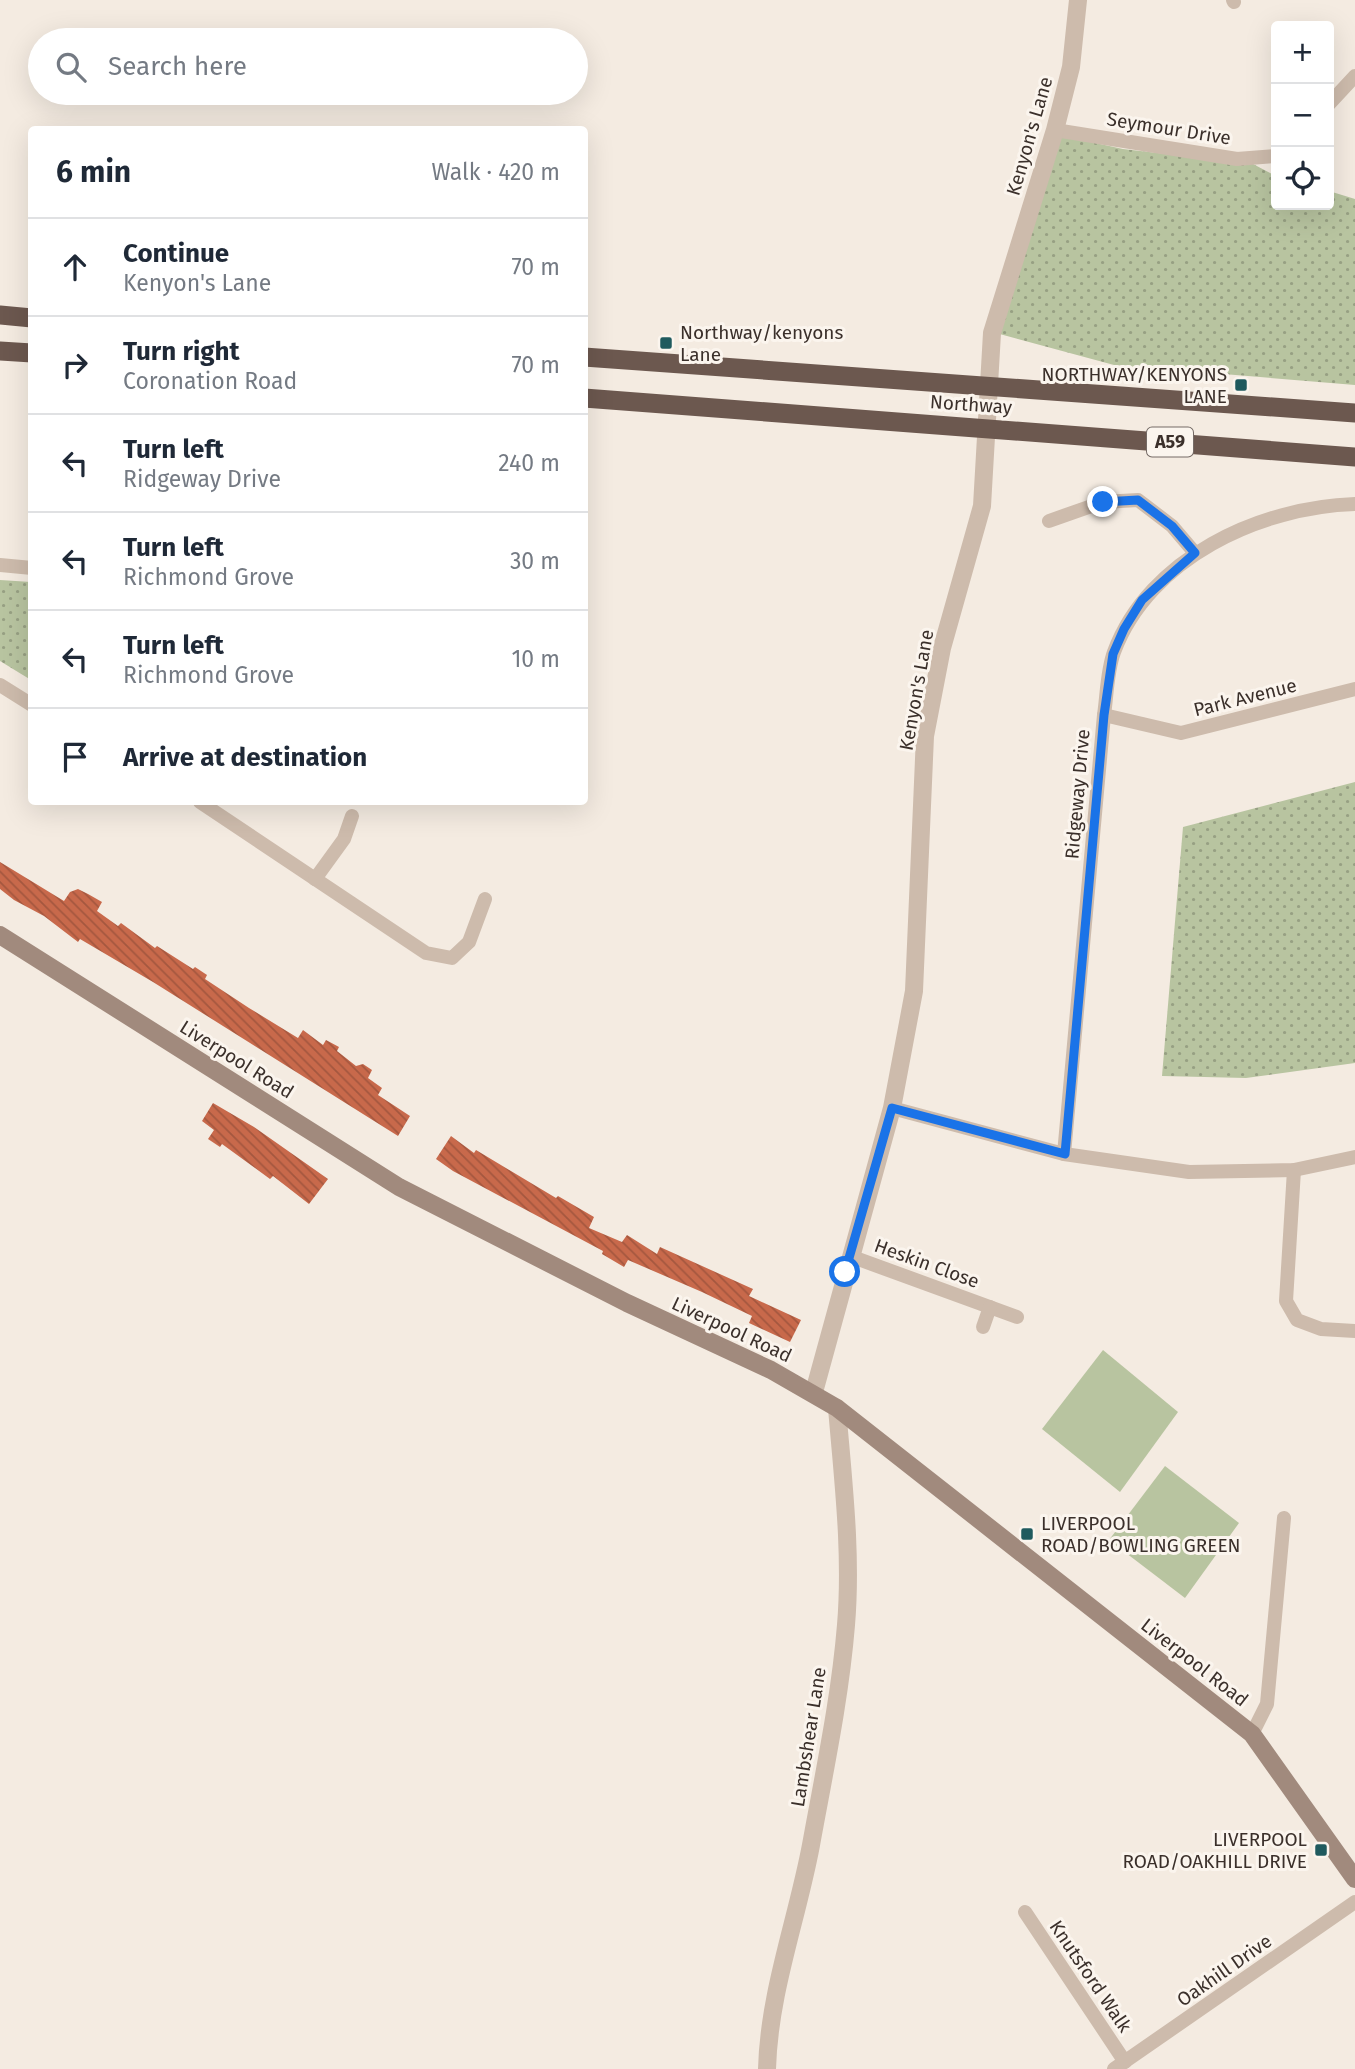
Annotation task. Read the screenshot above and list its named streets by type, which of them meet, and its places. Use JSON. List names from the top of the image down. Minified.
{"streets":{"highway":["Northway","A59"],"main road":["Liverpool Road"],"street":["Seymour Drive","Kenyon's Lane","Park Avenue","Ridgeway Drive","Heskin Close","Lambshear Lane","Oakhill Drive","Knutsford Walk"]},"crossings":[["Seymour Drive","Kenyon's Lane"],["Kenyon's Lane","Northway"],["Kenyon's Lane","Liverpool Road"],["Kenyon's Lane","Heskin Close"],["Park Avenue","Ridgeway Drive"],["Liverpool Road","Lambshear Lane"],["Oakhill Drive","Knutsford Walk"]],"places":{"transit":["Northway/kenyons Lane","NORTHWAY/KENYONS LANE","LIVERPOOL ROAD/BOWLING GREEN","LIVERPOOL ROAD/OAKHILL DRIVE"]},"page":{"map_buttons":["+","−"],"search":"Search here","heading":["6 min","Walk · 420 m"],"list":[["Continue","Kenyon's Lane","70 m"],["Turn right","Coronation Road","70 m"],["Turn left","Ridgeway Drive","240 m"],["Turn left","Richmond Grove","30 m"],["Turn left","Richmond Grove","10 m"],"Arrive at destination"]}}
